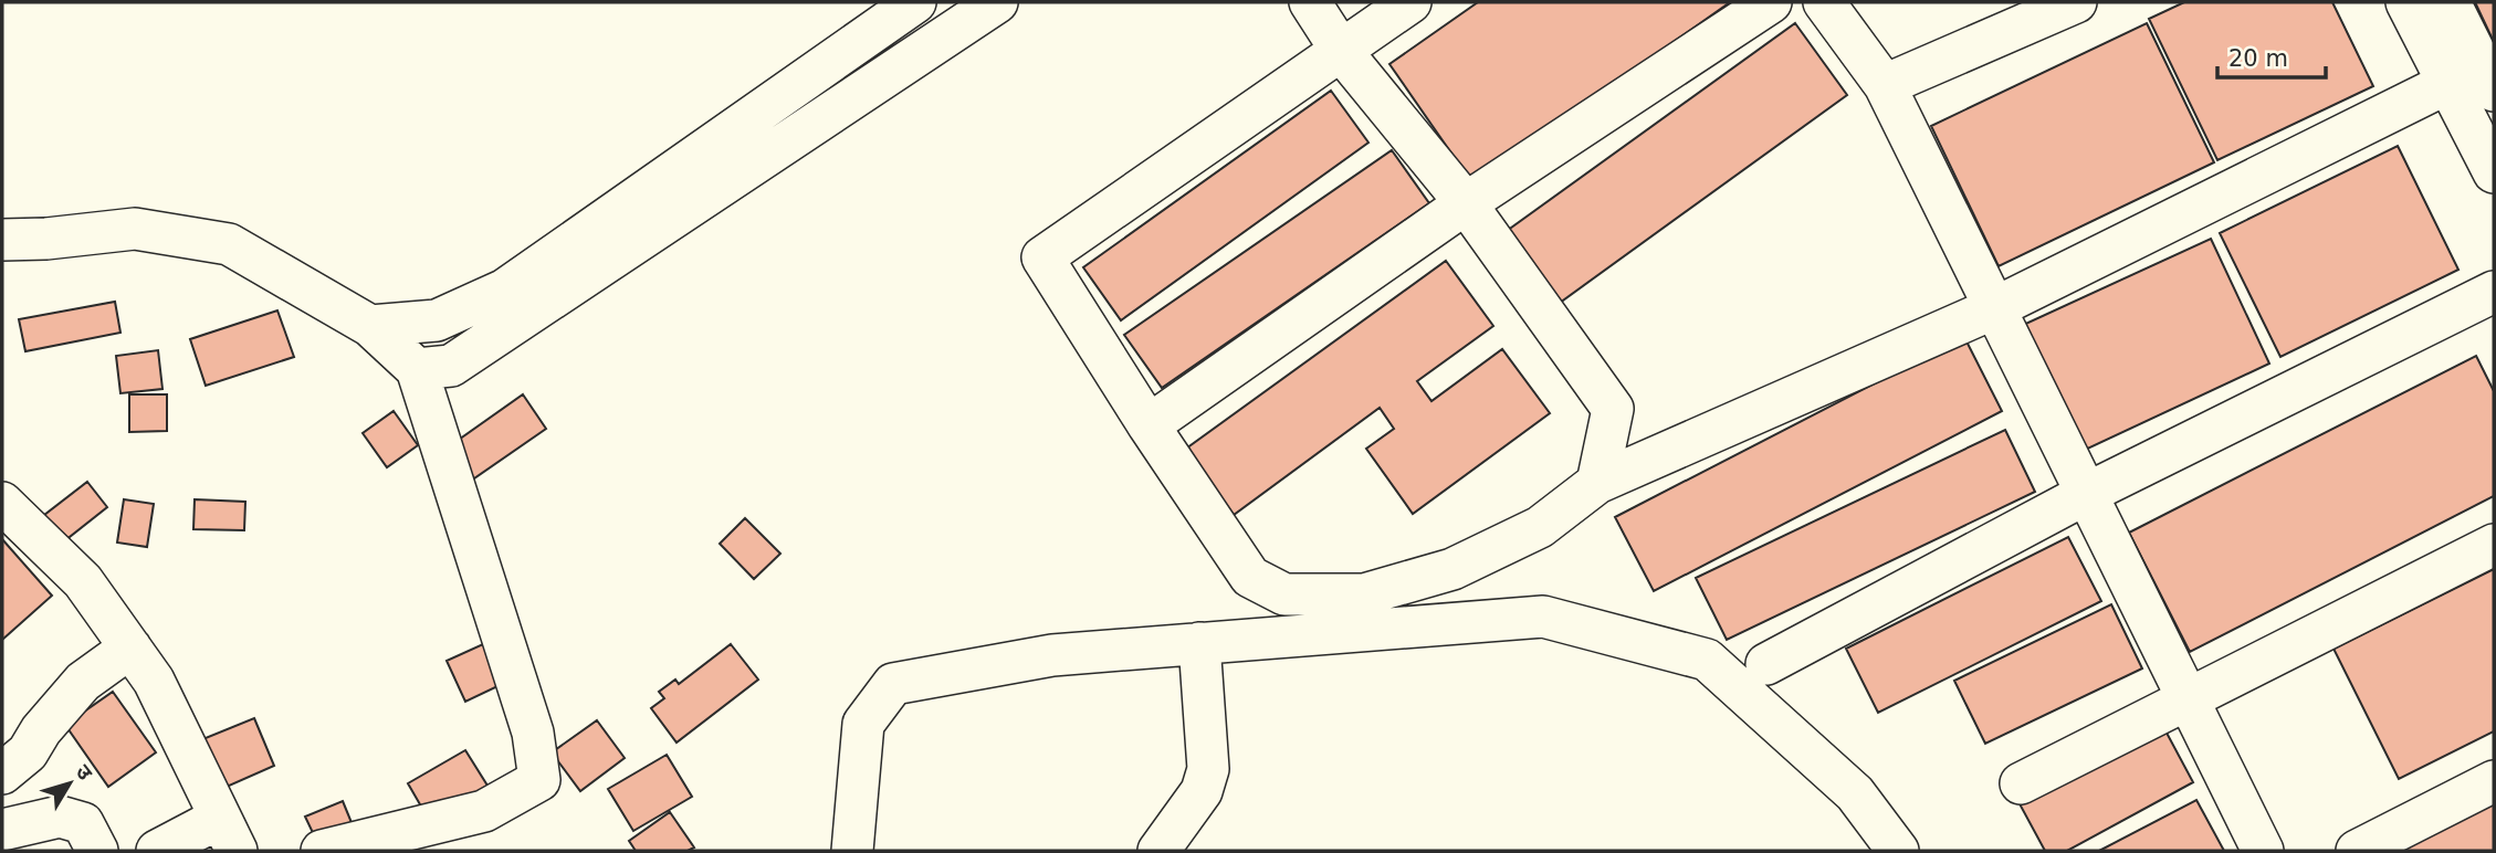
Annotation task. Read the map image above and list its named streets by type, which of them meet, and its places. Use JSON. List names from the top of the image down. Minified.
{"scale_bar":"20 m","north":"top right"}
